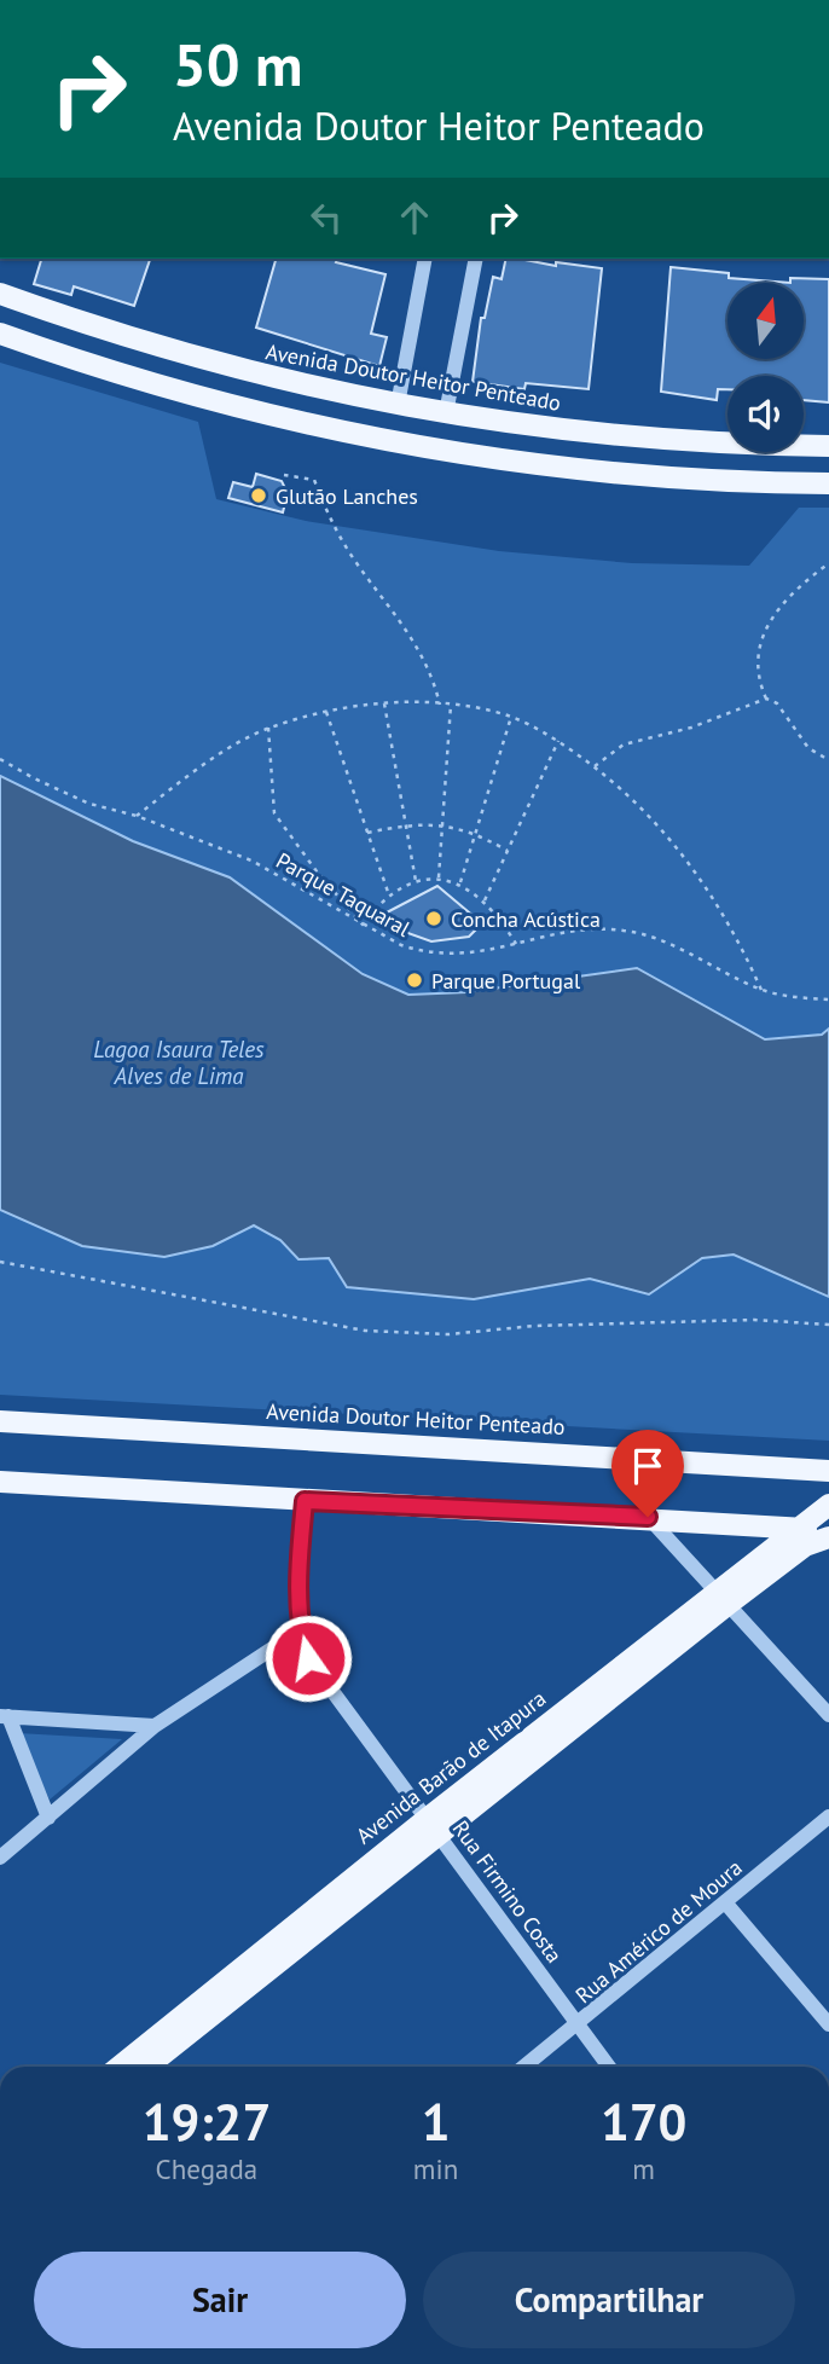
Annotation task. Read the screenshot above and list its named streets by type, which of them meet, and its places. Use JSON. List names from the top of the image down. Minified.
{"streets":{"main road":["Avenida Doutor Heitor Penteado","Avenida Barão de Itapura"],"street":["Rua Firmino Costa","Rua Américo de Moura"],"path":["Parque Taquaral"]},"crossings":[["Avenida Barão de Itapura","Rua Firmino Costa"],["Rua Firmino Costa","Rua Américo de Moura"]],"water":["Lagoa Isaura Teles Alves de Lima"],"places":["Glutão Lanches","Concha Acústica","Parque Portugal"],"north":"top","page":{"turn":["50 m","Avenida Doutor Heitor Penteado"],"eta":["19:27","Chegada","1","min","170","m"],"buttons":["Sair","Compartilhar"]}}
